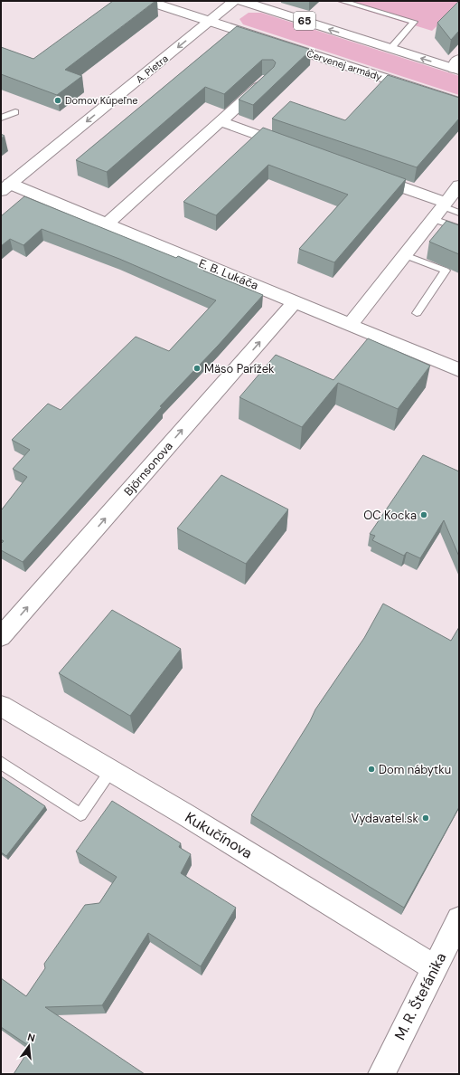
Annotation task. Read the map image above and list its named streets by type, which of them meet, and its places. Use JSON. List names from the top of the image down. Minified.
{"streets":{"street":["65","Červenej armády","A. Pietra","E. B. Lukáča","Björnsonova","Kukučínova","M. R. Štefánika"]},"crossings":[["Červenej armády","A. Pietra"],["A. Pietra","E. B. Lukáča"],["E. B. Lukáča","Björnsonova"],["Kukučínova","M. R. Štefánika"]],"one_way":["Björnsonova"],"places":["Domov Kúpeľne","Mäso Parížek","OC Kocka","Dom nábytku","Vydavatel.sk"],"north":"top"}
